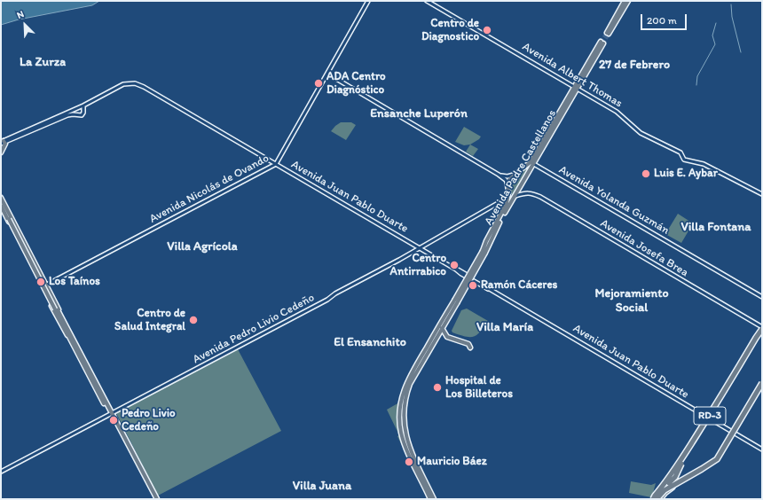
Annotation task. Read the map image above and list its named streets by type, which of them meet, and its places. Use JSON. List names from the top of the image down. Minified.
{"streets":{"highway":["RD-3"],"main road":["Avenida Albert Thomas","Avenida Padre Castellanos","Avenida Nicolás de Ovando","Avenida Juan Pablo Duarte","Avenida Yolanda Guzmán","Avenida Josefa Brea","Avenida Pedro Livio Cedeño"]},"crossings":[["Avenida Albert Thomas","Avenida Padre Castellanos"],["Avenida Padre Castellanos","Avenida Yolanda Guzmán"],["Avenida Padre Castellanos","Avenida Josefa Brea"],["Avenida Padre Castellanos","Avenida Pedro Livio Cedeño"],["Avenida Nicolás de Ovando","Avenida Juan Pablo Duarte"],["Avenida Juan Pablo Duarte","Avenida Pedro Livio Cedeño"],["Avenida Juan Pablo Duarte","RD-3"],["Avenida Josefa Brea","RD-3"]],"districts":["La Zurza","27 de Febrero","Ensanche Luperón","Villa Fontana","Villa Agrícola","Mejoramiento Social","Villa María","El Ensanchito","Villa Juana"],"places":["Centro de Diagnostico","ADA Centro Diagnóstico","Luis E. Aybar","Centro Antirrabico","Los Taínos","Ramón Cáceres","Centro de Salud Integral","Hospital de Los Billeteros","Pedro Livio Cedeño","Mauricio Báez"],"scale_bar":"200 m","north":"top left"}
